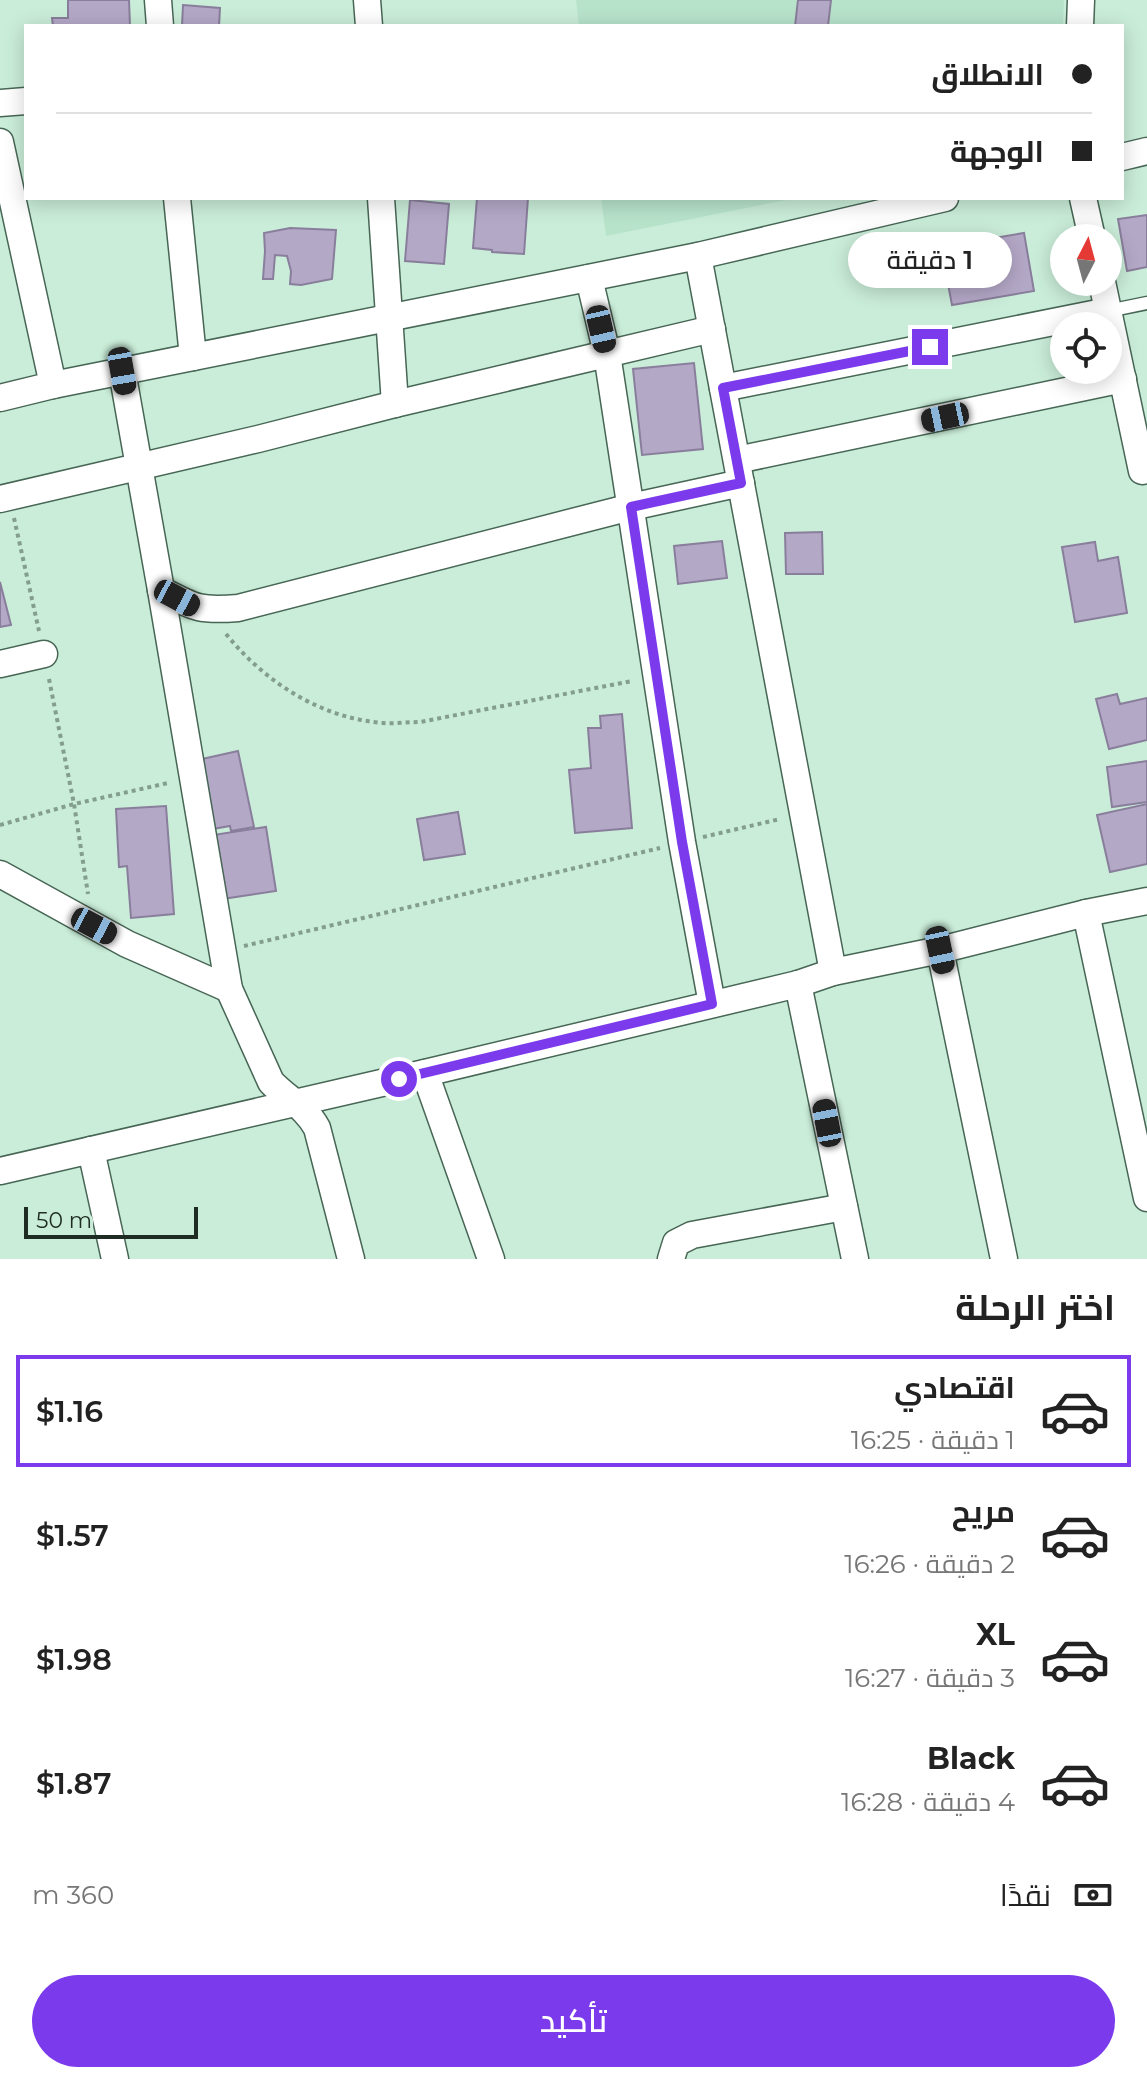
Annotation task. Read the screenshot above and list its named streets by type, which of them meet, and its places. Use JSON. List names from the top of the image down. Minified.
{"scale_bar":"50 m","north":"top","page":{"banner":["الانطلاق","الوجهة"],"bubble":"1 دقيقة","scale":"50 m","heading":"اختر الرحلة","list":[{"name":"اقتصادي","note":"1 دقيقة · 16:25","value":"$1.16"},{"name":"مريح","note":"2 دقيقة · 16:26","value":"$1.57"},{"name":"XL","note":"3 دقيقة · 16:27","value":"$1.98"},{"name":"Black","note":"4 دقيقة · 16:28","value":"$1.87"}],"pay":["نقدًا","360 m"],"buttons":"تأكيد"}}
